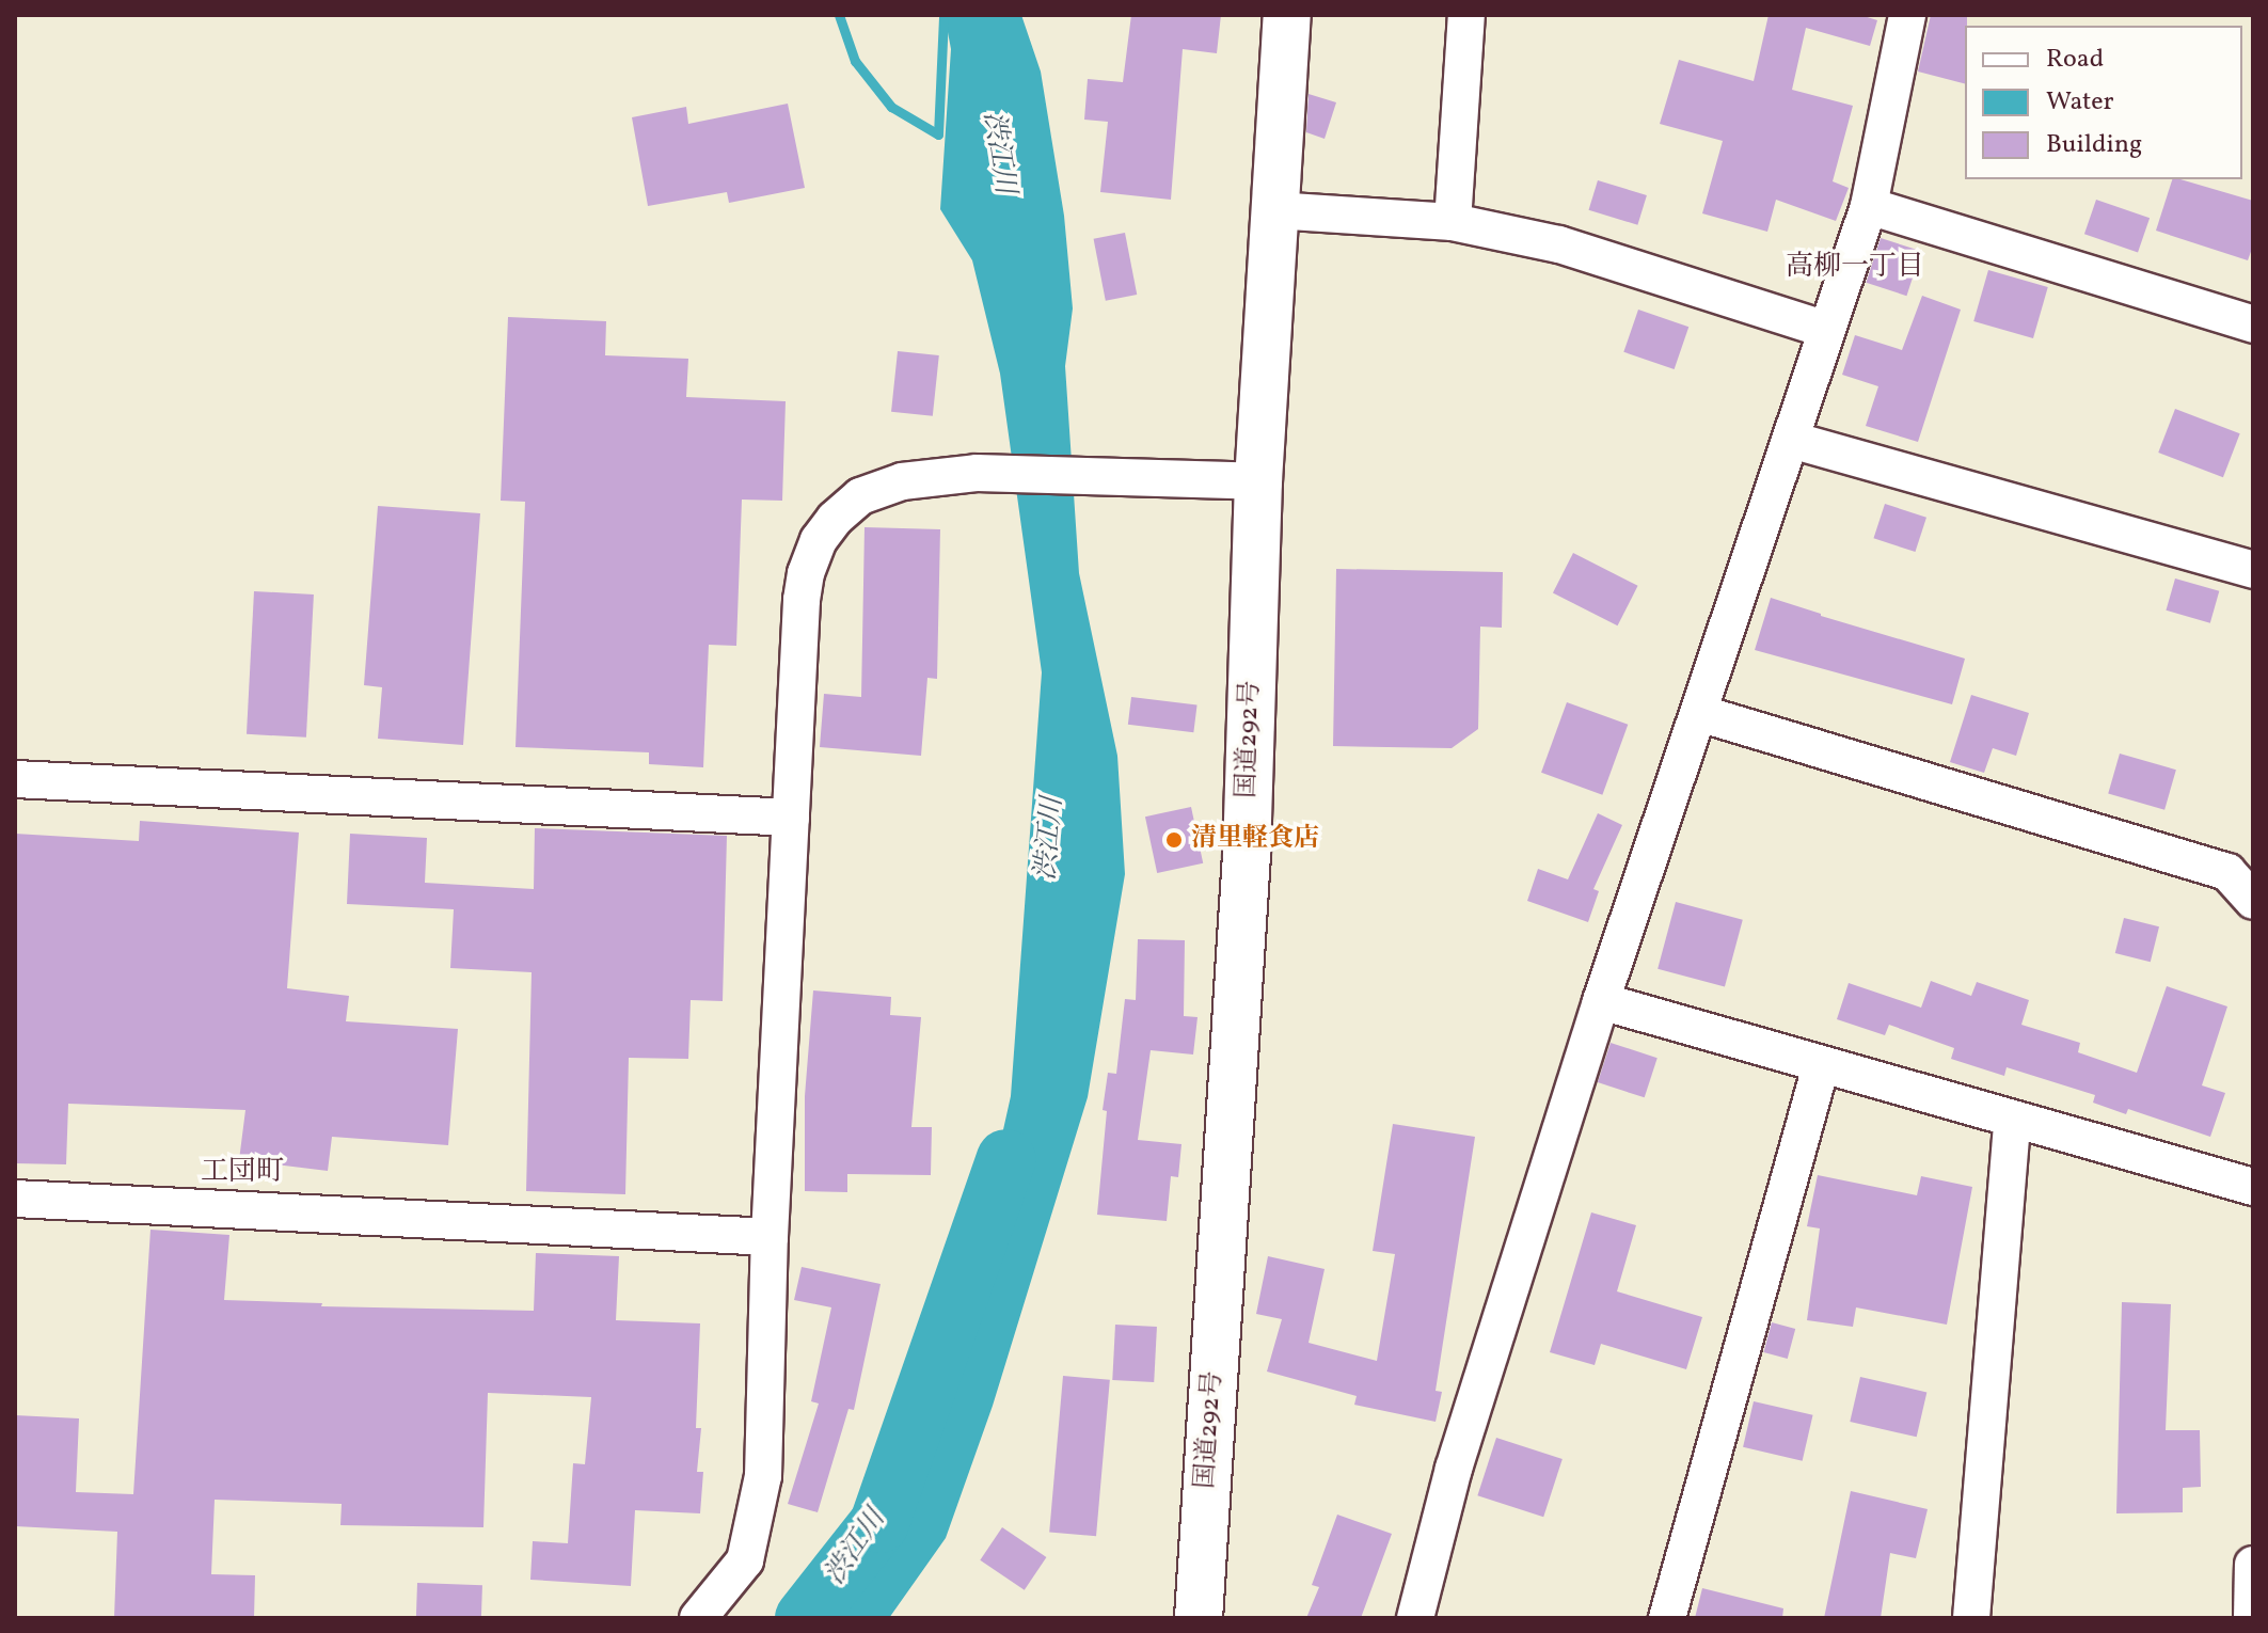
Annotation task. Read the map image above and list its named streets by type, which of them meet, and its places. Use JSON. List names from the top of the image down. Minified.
{"streets":{"highway":["国道292号"]},"districts":["高柳一丁目","工団町"],"water":["渋江川"],"places":["清里軽食店"],"legend":["Road","Water","Building"]}
